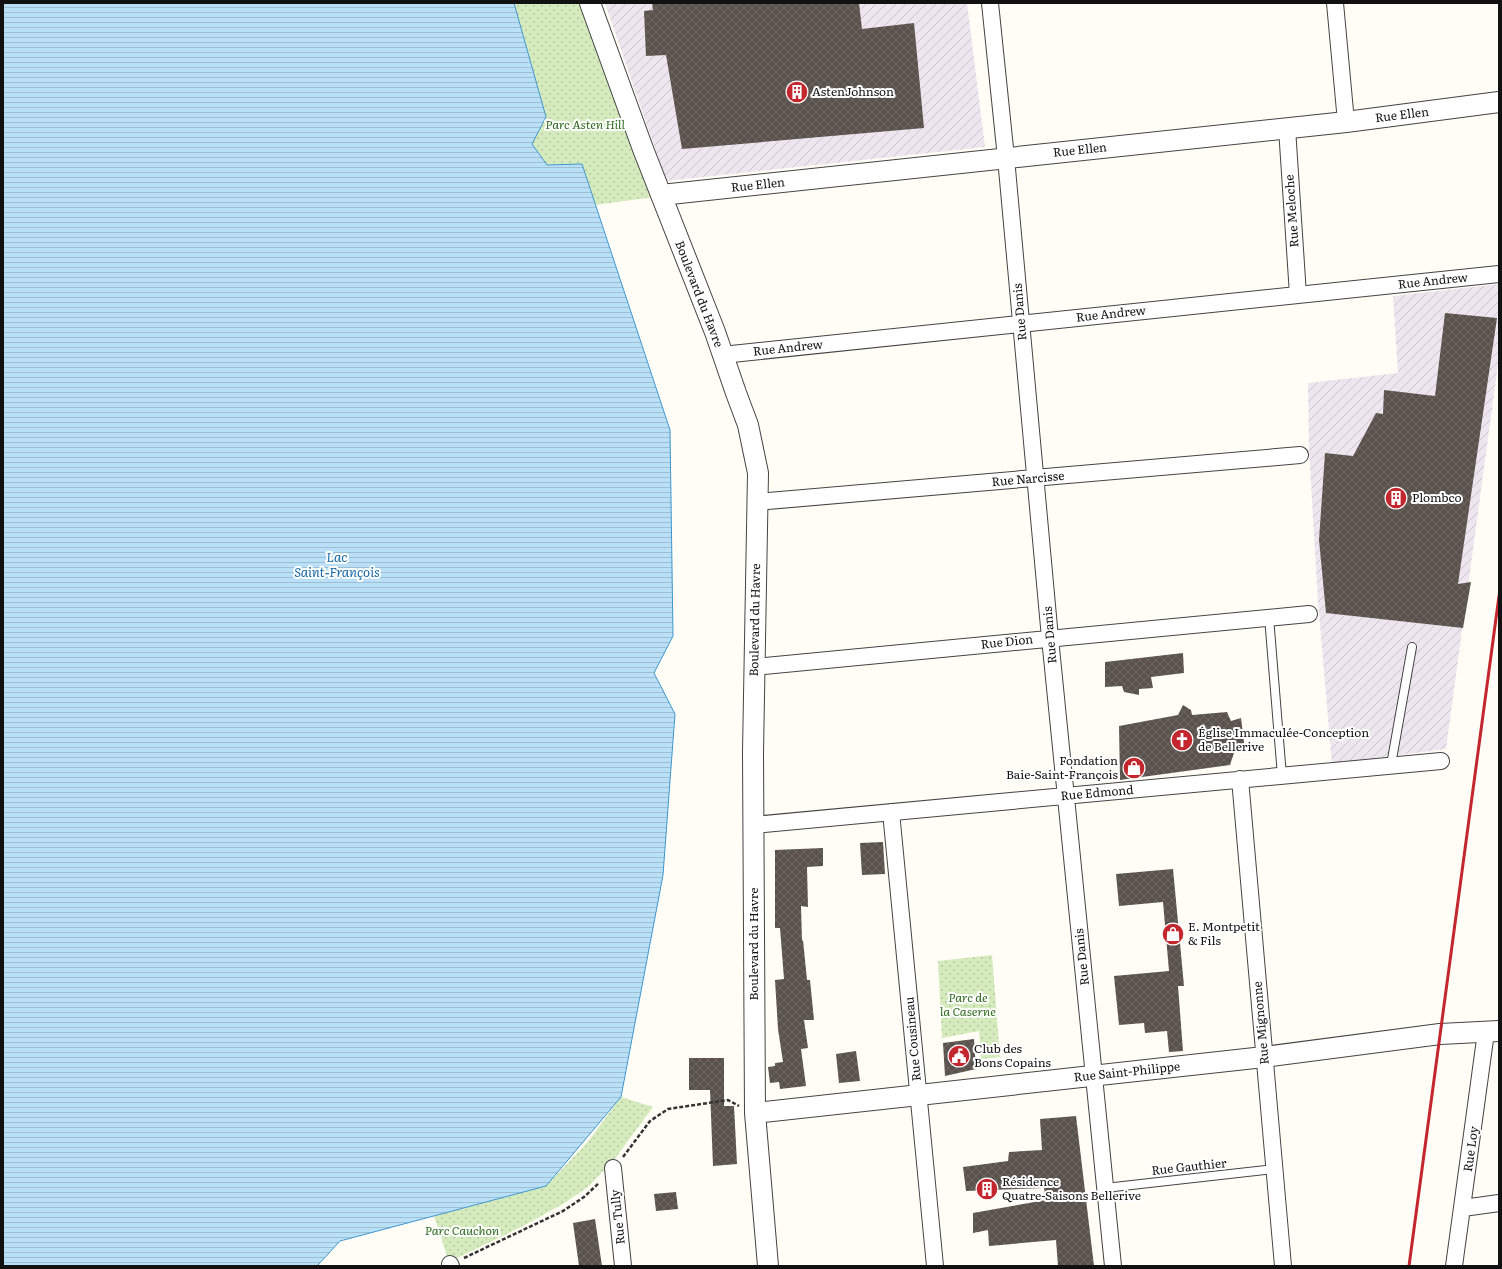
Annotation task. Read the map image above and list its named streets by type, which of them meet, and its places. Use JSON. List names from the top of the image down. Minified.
{"streets":{"street":["Rue Ellen","Rue Meloche","Rue Andrew","Boulevard du Havre","Rue Danis","Rue Narcisse","Rue Dion","Rue Edmond","Rue Mignonne","Rue Cousineau","Rue Saint-Philippe","Rue Loy","Rue Tully"],"lane":["Rue Gauthier"]},"crossings":[["Rue Ellen","Rue Meloche"],["Rue Ellen","Boulevard du Havre"],["Rue Ellen","Rue Danis"],["Rue Meloche","Rue Andrew"],["Rue Andrew","Boulevard du Havre"],["Rue Andrew","Rue Danis"],["Boulevard du Havre","Rue Narcisse"],["Boulevard du Havre","Rue Dion"],["Boulevard du Havre","Rue Edmond"],["Boulevard du Havre","Rue Saint-Philippe"],["Rue Danis","Rue Narcisse"],["Rue Danis","Rue Dion"],["Rue Danis","Rue Edmond"],["Rue Danis","Rue Saint-Philippe"],["Rue Danis","Rue Gauthier"],["Rue Edmond","Rue Mignonne"],["Rue Edmond","Rue Cousineau"],["Rue Mignonne","Rue Saint-Philippe"],["Rue Mignonne","Rue Gauthier"],["Rue Cousineau","Rue Saint-Philippe"],["Rue Saint-Philippe","Rue Loy"]],"water":["Lac Saint-François"],"parks":["Parc Asten Hill","Parc de la Caserne","Parc Cauchon"],"places":{"building":["AstenJohnson","Plombco","Résidence Quatre-Saisons Bellerive"],"church":["Église Immaculée-Conception de Bellerive"],"shop":["Fondation Baie-Saint-François","E. Montpetit & Fils"],"public building":["Club des Bons Copains"]}}
